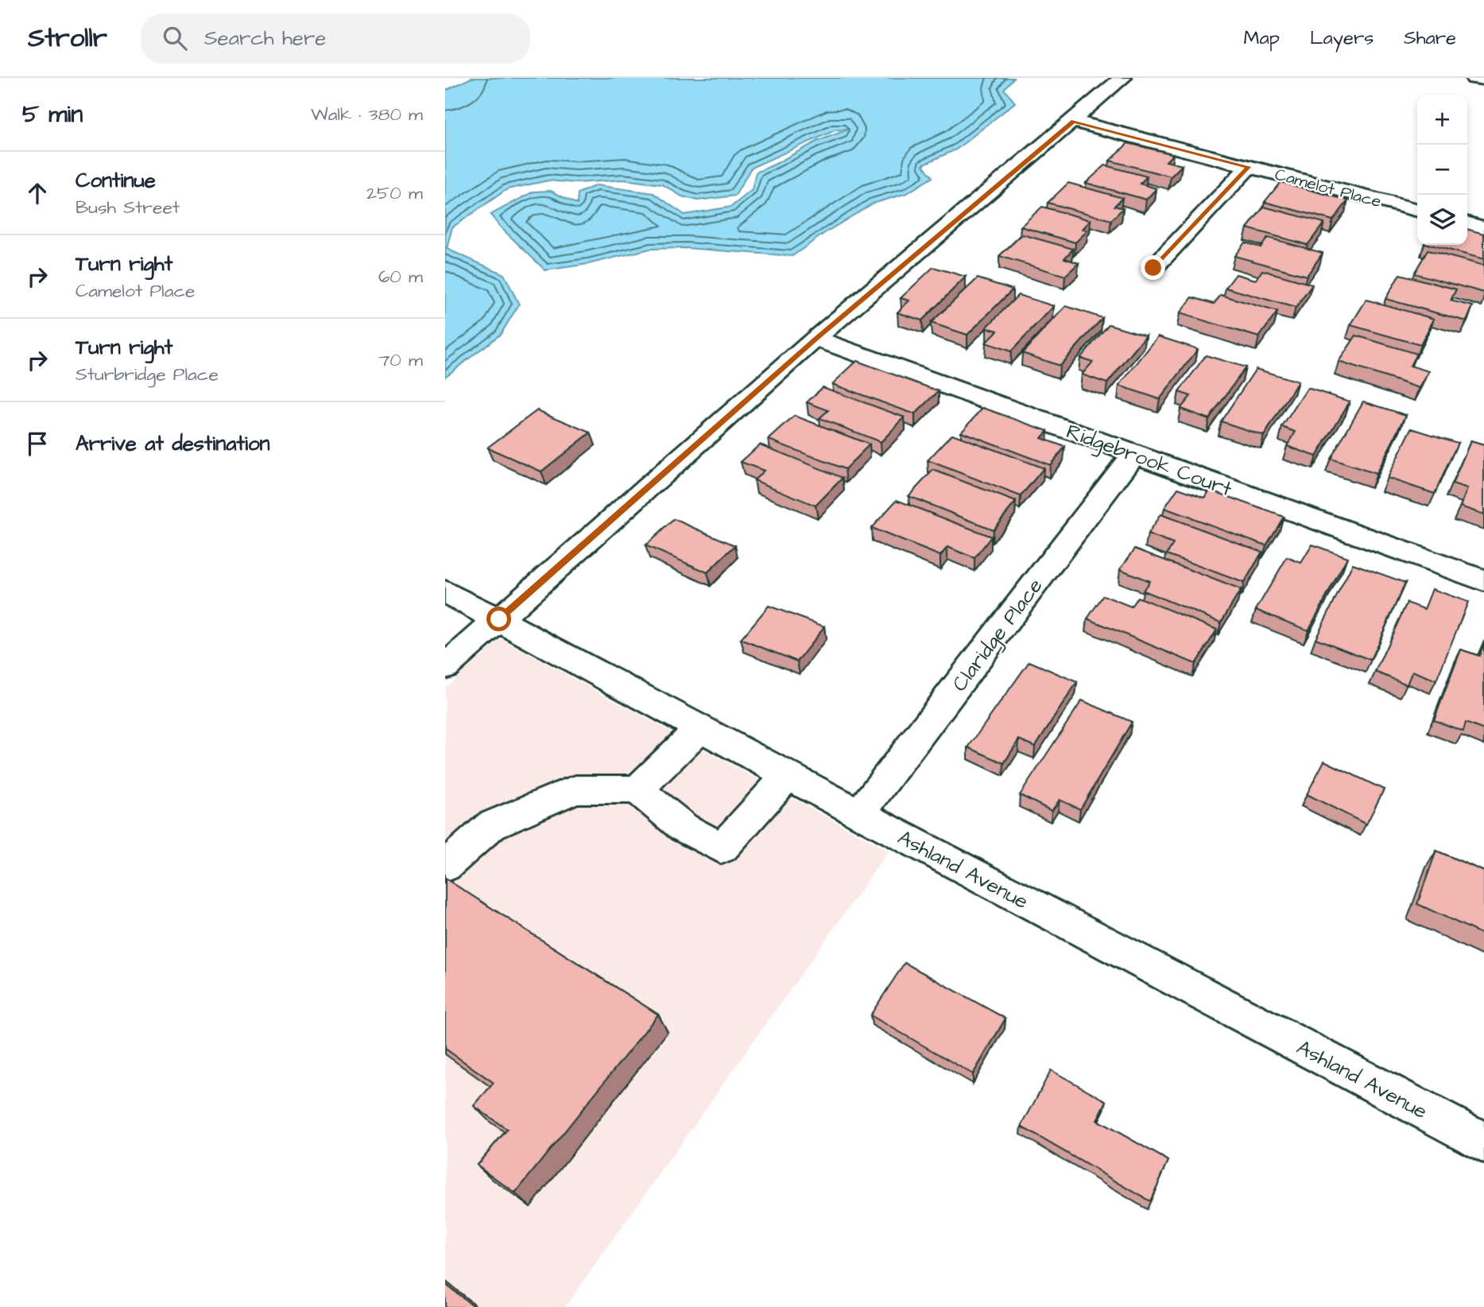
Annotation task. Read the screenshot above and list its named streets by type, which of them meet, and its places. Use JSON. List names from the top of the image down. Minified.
{"streets":{"street":["Camelot Place","Ridgebrook Court","Claridge Place","Ashland Avenue"]},"crossings":[["Ridgebrook Court","Claridge Place"],["Claridge Place","Ashland Avenue"]],"page":{"header":"Strollr","search":"Search here","nav":["Map","Layers","Share"],"heading":["5 min","Walk · 380 m"],"map_buttons":["+","−"],"list":[["Continue","Bush Street","250 m"],["Turn right","Camelot Place","60 m"],["Turn right","Sturbridge Place","70 m"],"Arrive at destination"]}}
